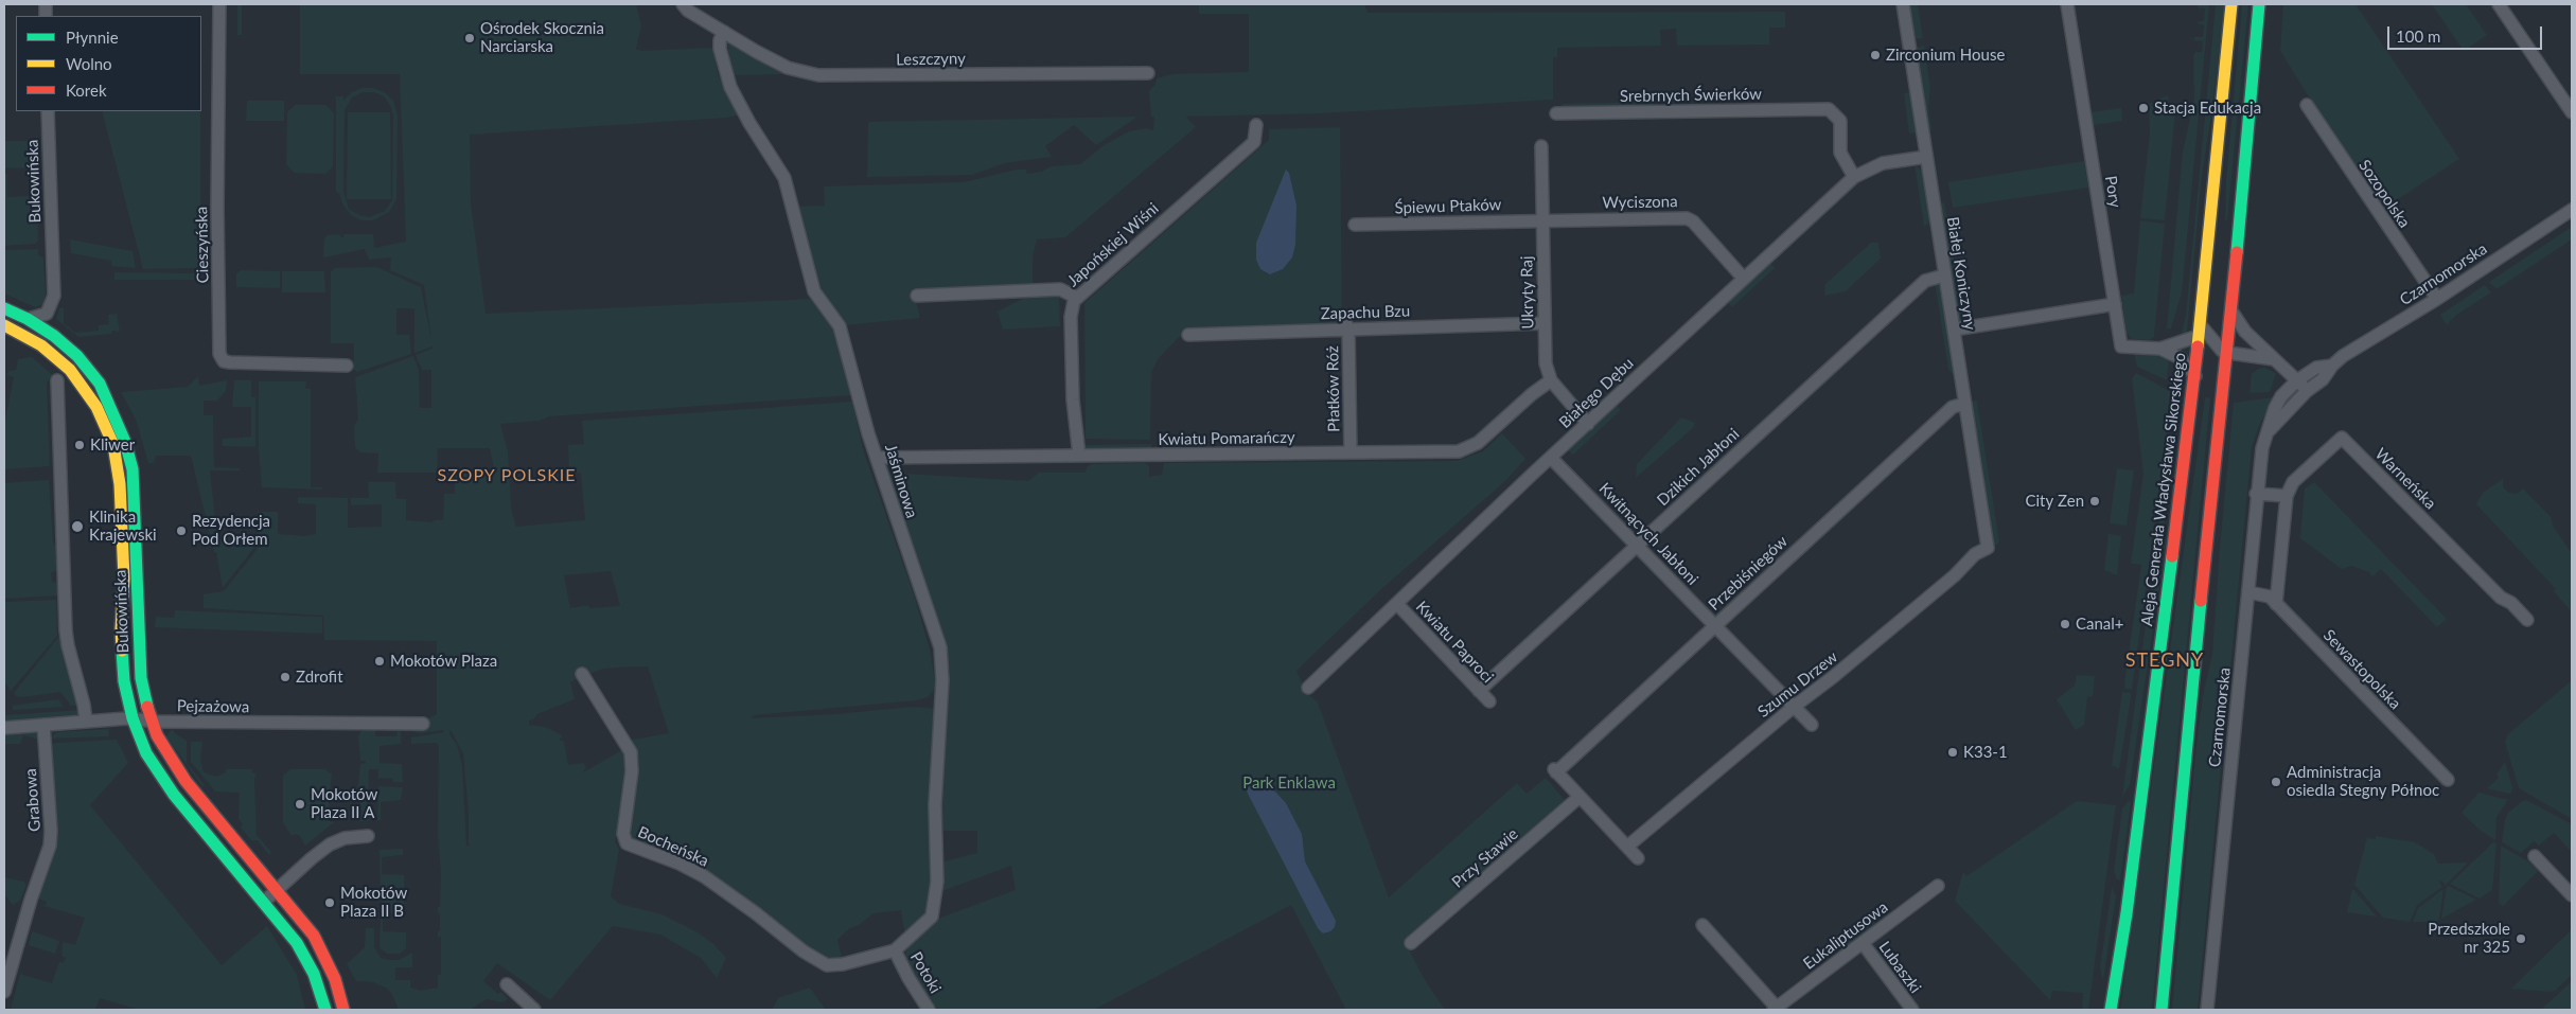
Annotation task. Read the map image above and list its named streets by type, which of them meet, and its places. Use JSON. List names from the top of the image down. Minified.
{"streets":{"main road":["Bukowińska","Aleja Generała Władysława Sikorskiego"],"street":["Leszczyny","Srebrnych Świerków","Pory","Sozopolska","Wyciszona","Śpiewu Ptaków","Cieszyńska","Japońskiej Wiśni","Białej Koniczyny","Czarnomorska","Ukryty Raj","Zapachu Bzu","Płatków Róż","Białego Dębu","Kwiatu Pomarańczy","Dzikich Jabłoni","Warneńska","Jaśminowa","Kwitnących Jabłoni","Przebiśniegów","Kwiatu Paproci","Sewastopolska","Szumu Drzew","Pejzażowa","Grabowa","Bocheńska","Przy Stawie","Eukaliptusowa","Lubaszki","Potoki"]},"crossings":[["Leszczyny","Jaśminowa"],["Srebrnych Świerków","Białego Dębu"],["Bukowińska","Pejzażowa"],["Pory","Aleja Generała Władysława Sikorskiego"],["Sozopolska","Czarnomorska"],["Wyciszona","Śpiewu Ptaków"],["Wyciszona","Ukryty Raj"],["Wyciszona","Białego Dębu"],["Śpiewu Ptaków","Ukryty Raj"],["Japońskiej Wiśni","Kwiatu Pomarańczy"],["Białej Koniczyny","Białego Dębu"],["Białej Koniczyny","Dzikich Jabłoni"],["Białej Koniczyny","Przebiśniegów"],["Białej Koniczyny","Szumu Drzew"],["Czarnomorska","Sewastopolska"],["Ukryty Raj","Zapachu Bzu"],["Ukryty Raj","Białego Dębu"],["Ukryty Raj","Kwiatu Pomarańczy"],["Zapachu Bzu","Płatków Róż"],["Płatków Róż","Kwiatu Pomarańczy"],["Białego Dębu","Kwitnących Jabłoni"],["Białego Dębu","Kwiatu Paproci"],["Kwiatu Pomarańczy","Jaśminowa"],["Dzikich Jabłoni","Kwitnących Jabłoni"],["Dzikich Jabłoni","Kwiatu Paproci"],["Jaśminowa","Bocheńska"],["Jaśminowa","Potoki"],["Kwitnących Jabłoni","Przebiśniegów"],["Kwitnących Jabłoni","Szumu Drzew"],["Przebiśniegów","Przy Stawie"],["Pejzażowa","Grabowa"],["Bocheńska","Potoki"],["Eukaliptusowa","Lubaszki"]],"districts":["SZOPY POLSKIE","STEGNY"],"parks":["Park Enklawa"],"places":["Ośrodek Skocznia Narciarska","Zirconium House","Stacja Edukacja","Kliwer","City Zen","Klinika Krajewski","Rezydencja Pod Orłem","Canal+","Mokotów Plaza","Zdrofit","K33-1","Administracja osiedla Stegny Północ","Mokotów Plaza II A","Mokotów Plaza II B","Przedszkole nr 325"],"legend":["Płynnie","Wolno","Korek"],"scale_bar":"100 m"}
